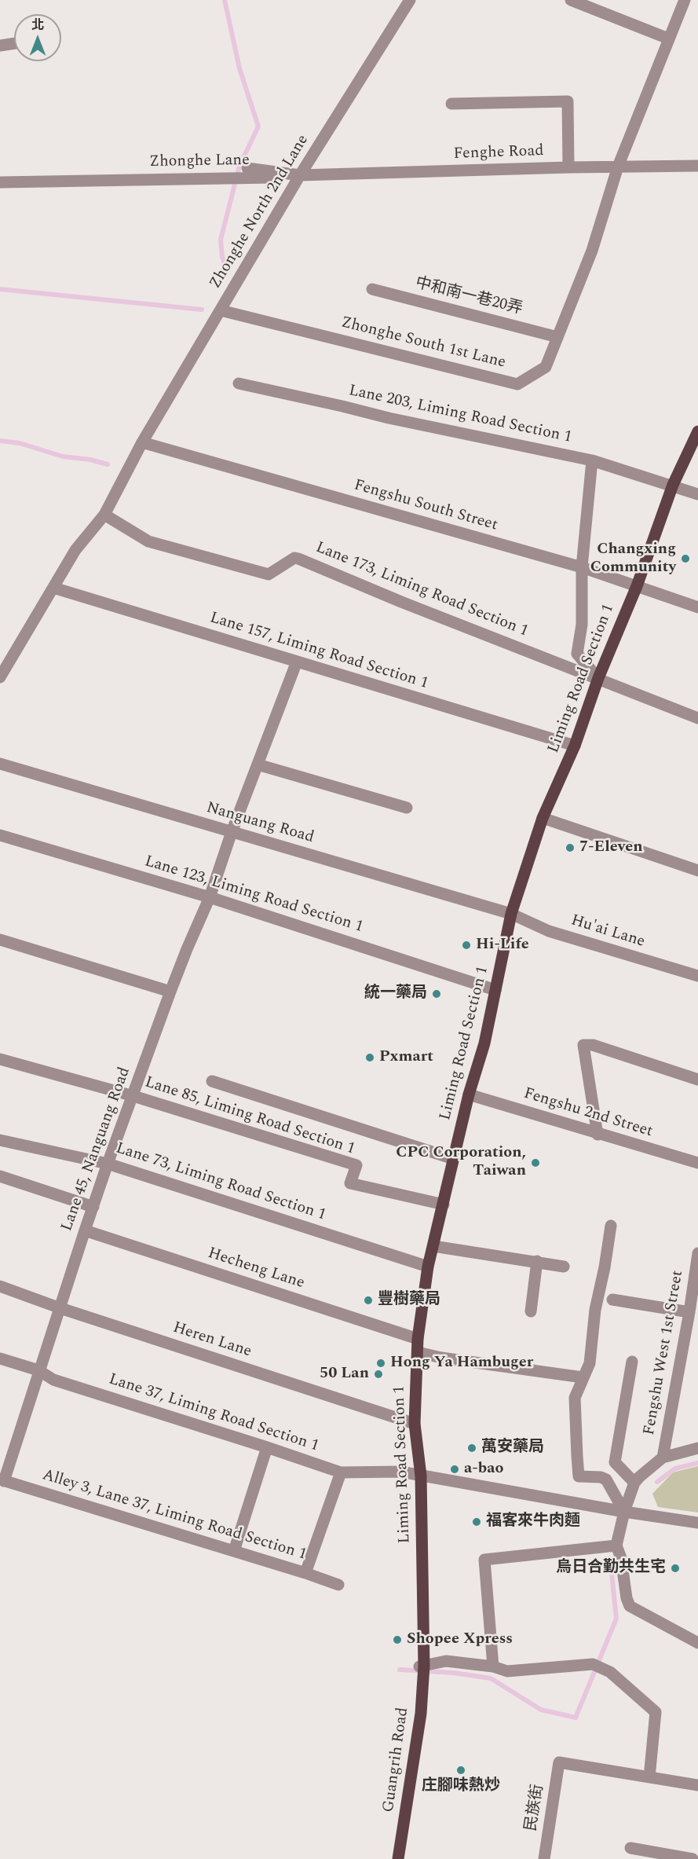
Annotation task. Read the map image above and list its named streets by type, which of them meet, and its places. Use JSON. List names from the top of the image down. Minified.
{"streets":{"main road":["Liming Road Section 1","Guangrih Road"],"street":["Fenghe Road","Zhonghe Lane","Zhonghe North 2nd Lane","中和南一巷20弄","Zhonghe South 1st Lane","Lane 203, Liming Road Section 1","Fengshu South Street","Lane 173, Liming Road Section 1","Lane 157, Liming Road Section 1","Nanguang Road","Lane 123, Liming Road Section 1","Hu'ai Lane","Fengshu 2nd Street","Lane 85, Liming Road Section 1","Lane 45, Nanguang Road","Lane 73, Liming Road Section 1","Hecheng Lane","Heren Lane","Fengshu West 1st Street","Lane 37, Liming Road Section 1","Alley 3, Lane 37, Liming Road Section 1","民族街"]},"crossings":[["Fenghe Road","Zhonghe Lane"],["Fenghe Road","Zhonghe North 2nd Lane"],["Fenghe Road","Zhonghe South 1st Lane"],["Zhonghe Lane","Zhonghe North 2nd Lane"],["Zhonghe North 2nd Lane","Zhonghe South 1st Lane"],["Zhonghe North 2nd Lane","Fengshu South Street"],["Zhonghe North 2nd Lane","Lane 173, Liming Road Section 1"],["Zhonghe North 2nd Lane","Lane 157, Liming Road Section 1"],["中和南一巷20弄","Zhonghe South 1st Lane"],["Lane 203, Liming Road Section 1","Liming Road Section 1"],["Fengshu South Street","Liming Road Section 1"],["Lane 173, Liming Road Section 1","Liming Road Section 1"],["Lane 157, Liming Road Section 1","Liming Road Section 1"],["Lane 157, Liming Road Section 1","Lane 45, Nanguang Road"],["Liming Road Section 1","Nanguang Road"],["Liming Road Section 1","Lane 123, Liming Road Section 1"],["Liming Road Section 1","Hu'ai Lane"],["Liming Road Section 1","Fengshu 2nd Street"],["Liming Road Section 1","Lane 85, Liming Road Section 1"],["Liming Road Section 1","Lane 73, Liming Road Section 1"],["Liming Road Section 1","Hecheng Lane"],["Liming Road Section 1","Heren Lane"],["Liming Road Section 1","Lane 37, Liming Road Section 1"],["Liming Road Section 1","Guangrih Road"],["Nanguang Road","Hu'ai Lane"],["Nanguang Road","Lane 45, Nanguang Road"],["Lane 123, Liming Road Section 1","Lane 45, Nanguang Road"],["Lane 85, Liming Road Section 1","Lane 45, Nanguang Road"],["Lane 45, Nanguang Road","Lane 73, Liming Road Section 1"],["Lane 45, Nanguang Road","Hecheng Lane"],["Lane 45, Nanguang Road","Heren Lane"],["Lane 45, Nanguang Road","Lane 37, Liming Road Section 1"],["Lane 45, Nanguang Road","Alley 3, Lane 37, Liming Road Section 1"]],"places":["Changxing Community","7-Eleven","Hi-Life","統一藥局","Pxmart","CPC Corporation, Taiwan","豐樹藥局","Hong Ya Hambuger","50 Lan","萬安藥局","a-bao","福客來牛肉麵","烏日合勤共生宅","Shopee Xpress","庄腳味熱炒"],"north":"top"}
